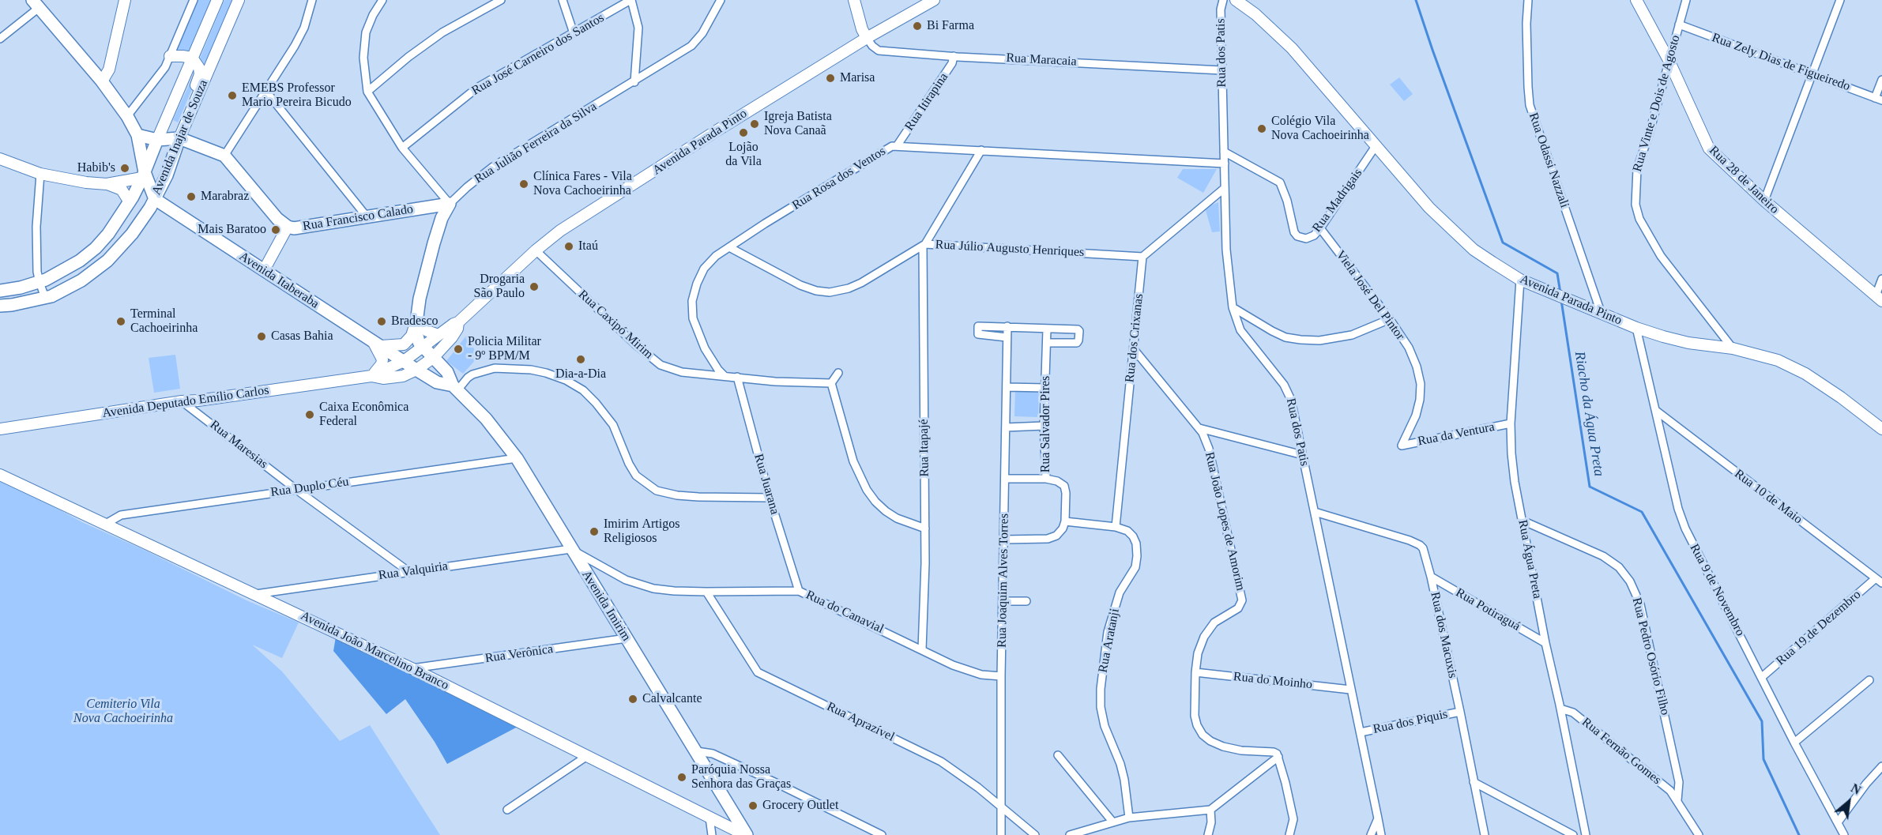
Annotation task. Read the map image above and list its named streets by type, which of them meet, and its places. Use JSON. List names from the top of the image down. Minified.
{"streets":{"main road":["Avenida Inajar de Souza","Avenida Parada Pinto","Rua Julião Ferreira da Silva","Rua 28 de Janeiro","Rua Francisco Calado","Avenida Itaberaba","Avenida Deputado Emílio Carlos","Avenida Imirim","Avenida João Marcelino Branco"],"street":["Rua dos Patis","Rua José Carneiro dos Santos","Rua Maracaia","Rua Zely Dias de Figueiredo","Rua Itirapina","Rua Vinte e Dois de Agosto","Rua Odassi Nazzali","Rua Rosa dos Ventos","Rua Madrigais","Rua Júlio Augusto Henriques","Viela José Del Pintor","Rua Caxipó Mirim","Rua dos Crixanas","Rua Salvador Pires","Rua da Ventura","Rua Maresias","Rua Itapajé","Rua Juarana","Rua Duplo Céu","Rua 10 de Maio","Rua João Lopes de Amorim","Rua Água Preta","Rua Valquiria","Rua Joaquim Alves Torres","Rua 9 de Novembro","Rua Potiraguá","Rua do Canavial","Rua 19 de Dezembro","Rua dos Macuxis","Rua Aratanji","Rua Verônica","Rua Pedro Osório Filho","Rua do Moinho","Rua Aprazível","Rua dos Piquis","Rua Fernão Gomes"]},"crossings":[["Rua dos Patis","Rua Maracaia"],["Rua dos Patis","Rua Rosa dos Ventos"],["Rua dos Patis","Rua Madrigais"],["Rua dos Patis","Rua dos Macuxis"],["Rua dos Patis","Rua do Moinho"],["Rua dos Patis","Rua dos Piquis"],["Rua Maracaia","Rua Itirapina"],["Rua Maracaia","Avenida Parada Pinto"],["Rua Zely Dias de Figueiredo","Rua Vinte e Dois de Agosto"],["Rua Itirapina","Rua Rosa dos Ventos"],["Rua Vinte e Dois de Agosto","Avenida Parada Pinto"],["Rua Vinte e Dois de Agosto","Rua 28 de Janeiro"],["Avenida Inajar de Souza","Avenida Itaberaba"],["Avenida Parada Pinto","Rua Julião Ferreira da Silva"],["Avenida Parada Pinto","Rua Odassi Nazzali"],["Avenida Parada Pinto","Rua Madrigais"],["Avenida Parada Pinto","Avenida Itaberaba"],["Avenida Parada Pinto","Rua Caxipó Mirim"],["Avenida Parada Pinto","Avenida Deputado Emílio Carlos"],["Avenida Parada Pinto","Rua Água Preta"],["Avenida Parada Pinto","Rua 9 de Novembro"],["Avenida Parada Pinto","Avenida Imirim"],["Rua Julião Ferreira da Silva","Rua Francisco Calado"],["Rua Julião Ferreira da Silva","Avenida Imirim"],["Rua Rosa dos Ventos","Rua Júlio Augusto Henriques"],["Rua Rosa dos Ventos","Rua Caxipó Mirim"],["Rua Madrigais","Viela José Del Pintor"],["Rua Francisco Calado","Avenida Itaberaba"],["Rua Júlio Augusto Henriques","Rua dos Crixanas"],["Rua Júlio Augusto Henriques","Rua Itapajé"],["Avenida Itaberaba","Avenida Deputado Emílio Carlos"],["Avenida Itaberaba","Avenida Imirim"],["Viela José Del Pintor","Rua da Ventura"],["Rua Caxipó Mirim","Rua Juarana"],["Rua dos Crixanas","Rua João Lopes de Amorim"],["Rua dos Crixanas","Rua Aratanji"],["Avenida Deputado Emílio Carlos","Rua Maresias"],["Avenida Deputado Emílio Carlos","Avenida Imirim"],["Rua Salvador Pires","Rua Aratanji"],["Rua da Ventura","Rua Água Preta"],["Rua Maresias","Rua Duplo Céu"],["Rua Maresias","Rua Valquiria"],["Rua Itapajé","Rua do Canavial"],["Rua Juarana","Rua do Canavial"],["Rua Duplo Céu","Avenida Imirim"],["Rua Duplo Céu","Avenida João Marcelino Branco"],["Rua 10 de Maio","Rua 9 de Novembro"],["Rua 10 de Maio","Rua 19 de Dezembro"],["Rua João Lopes de Amorim","Rua do Moinho"],["Rua Água Preta","Rua Potiraguá"],["Rua Água Preta","Rua Pedro Osório Filho"],["Rua Água Preta","Rua Fernão Gomes"],["Rua Valquiria","Avenida Imirim"],["Rua Valquiria","Rua do Canavial"],["Rua Valquiria","Avenida João Marcelino Branco"],["Rua Joaquim Alves Torres","Rua do Canavial"],["Rua Joaquim Alves Torres","Rua Aprazível"],["Rua 9 de Novembro","Rua 19 de Dezembro"],["Avenida Imirim","Rua do Canavial"],["Avenida Imirim","Avenida João Marcelino Branco"],["Avenida Imirim","Rua Verônica"],["Rua Potiraguá","Rua dos Macuxis"],["Rua do Canavial","Rua Aprazível"],["Rua dos Macuxis","Rua dos Piquis"],["Avenida João Marcelino Branco","Rua Verônica"],["Rua Pedro Osório Filho","Rua Fernão Gomes"]],"water":["Riacho da Água Preta"],"parks":["Cemiterio Vila Nova Cachoeirinha"],"places":["Bi Farma","Marisa","EMEBS Professor Mario Pereira Bicudo","Igreja Batista Nova Canaã","Colégio Vila Nova Cachoeirinha","Lojão da Vila","Habib's","Clínica Fares - Vila Nova Cachoeirinha","Marabraz","Mais Baratoo","Itaú","Drogaria São Paulo","Terminal Cachoeirinha","Bradesco","Casas Bahia","Policia Militar - 9º BPM/M","Dia-a-Dia","Caixa Econômica Federal","Imirim Artigos Religiosos","Calvalcante","Paróquia Nossa Senhora das Graças","Grocery Outlet"],"north":"top right"}
